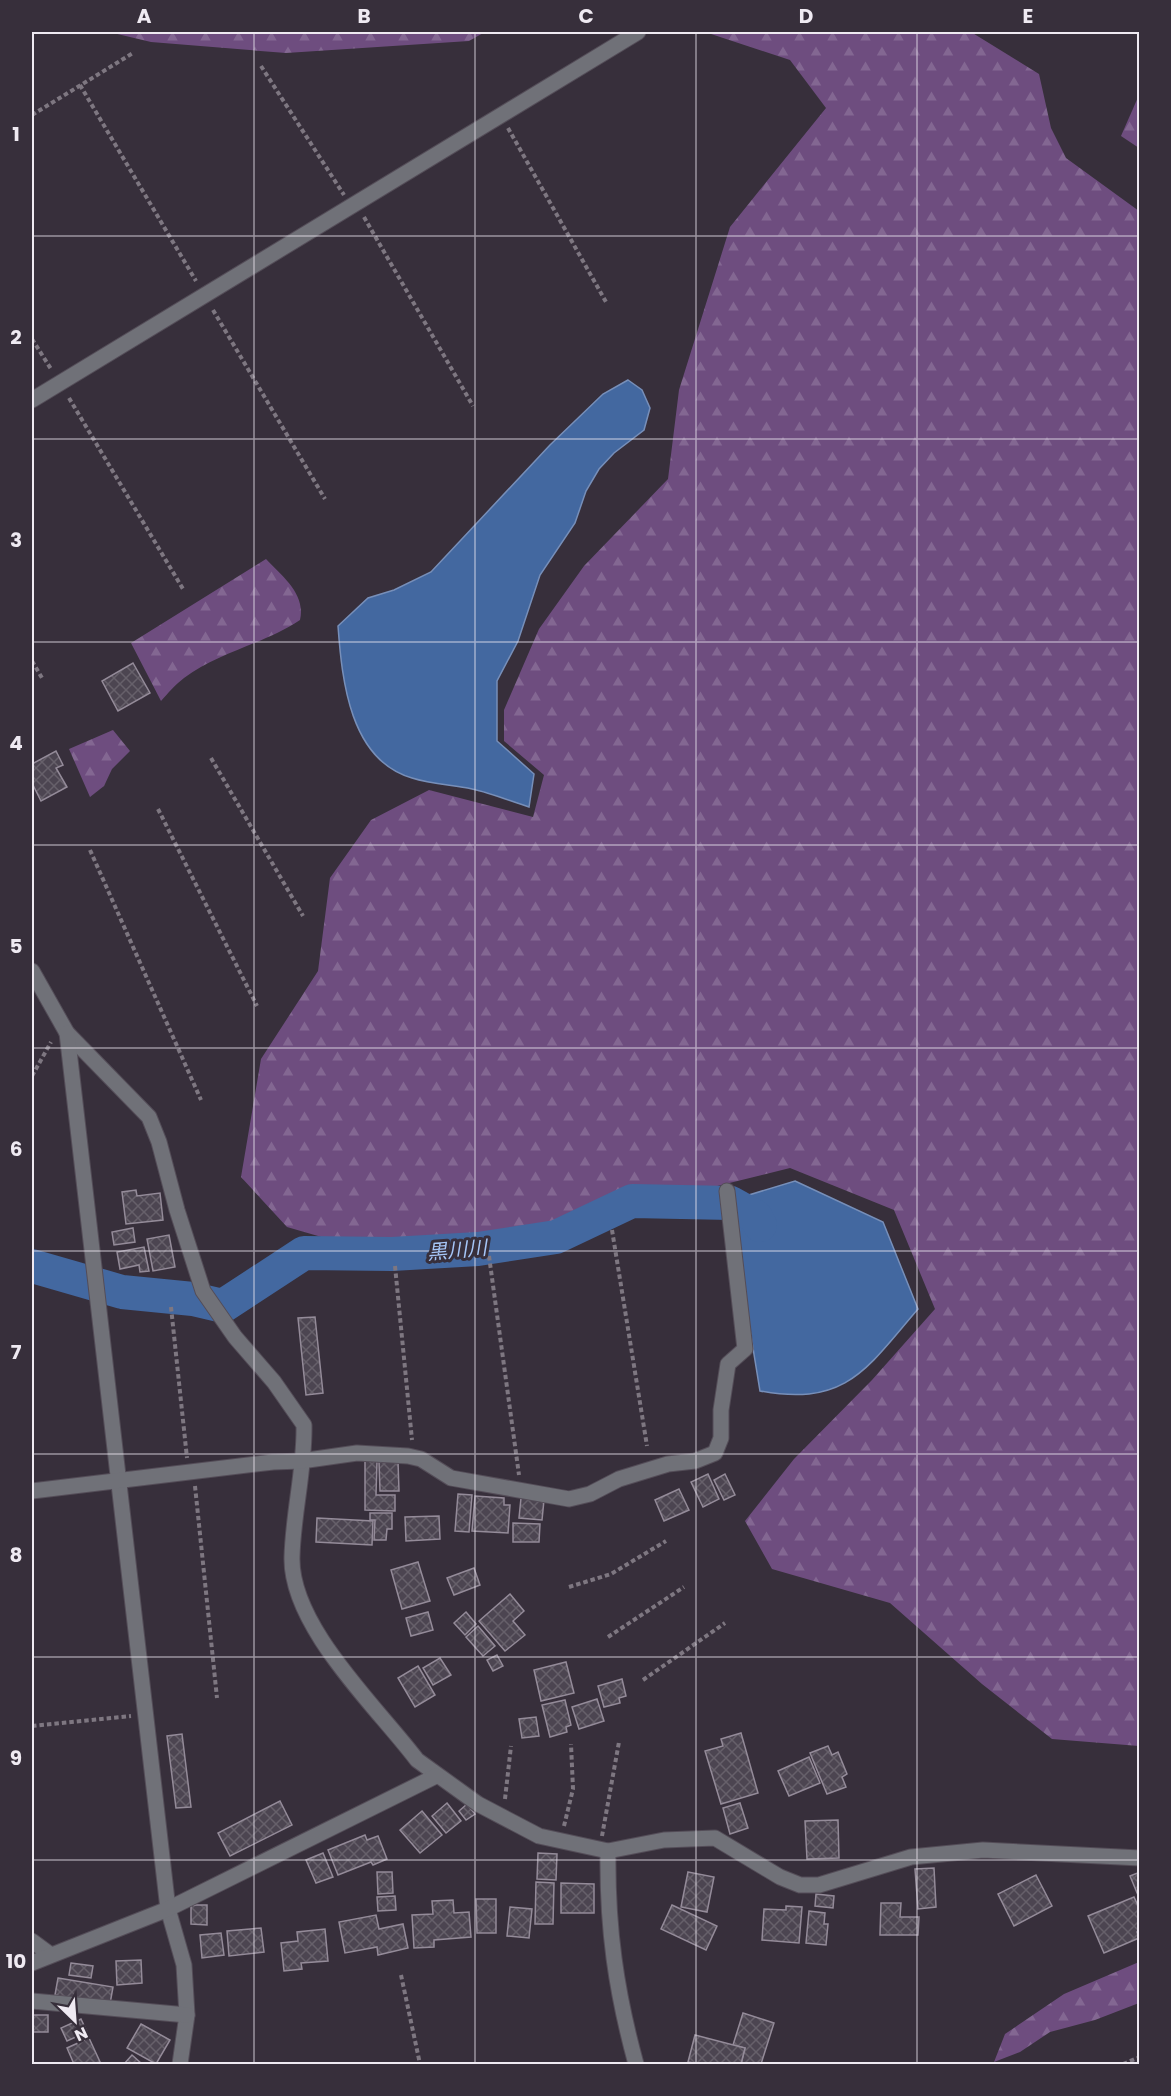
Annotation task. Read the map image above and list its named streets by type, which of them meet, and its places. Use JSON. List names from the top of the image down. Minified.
{"water":["黒川川"],"north":"bottom right","grid":{"columns":["A","B","C","D","E"],"rows":["1","2","3","4","5","6","7","8","9","10"]}}
